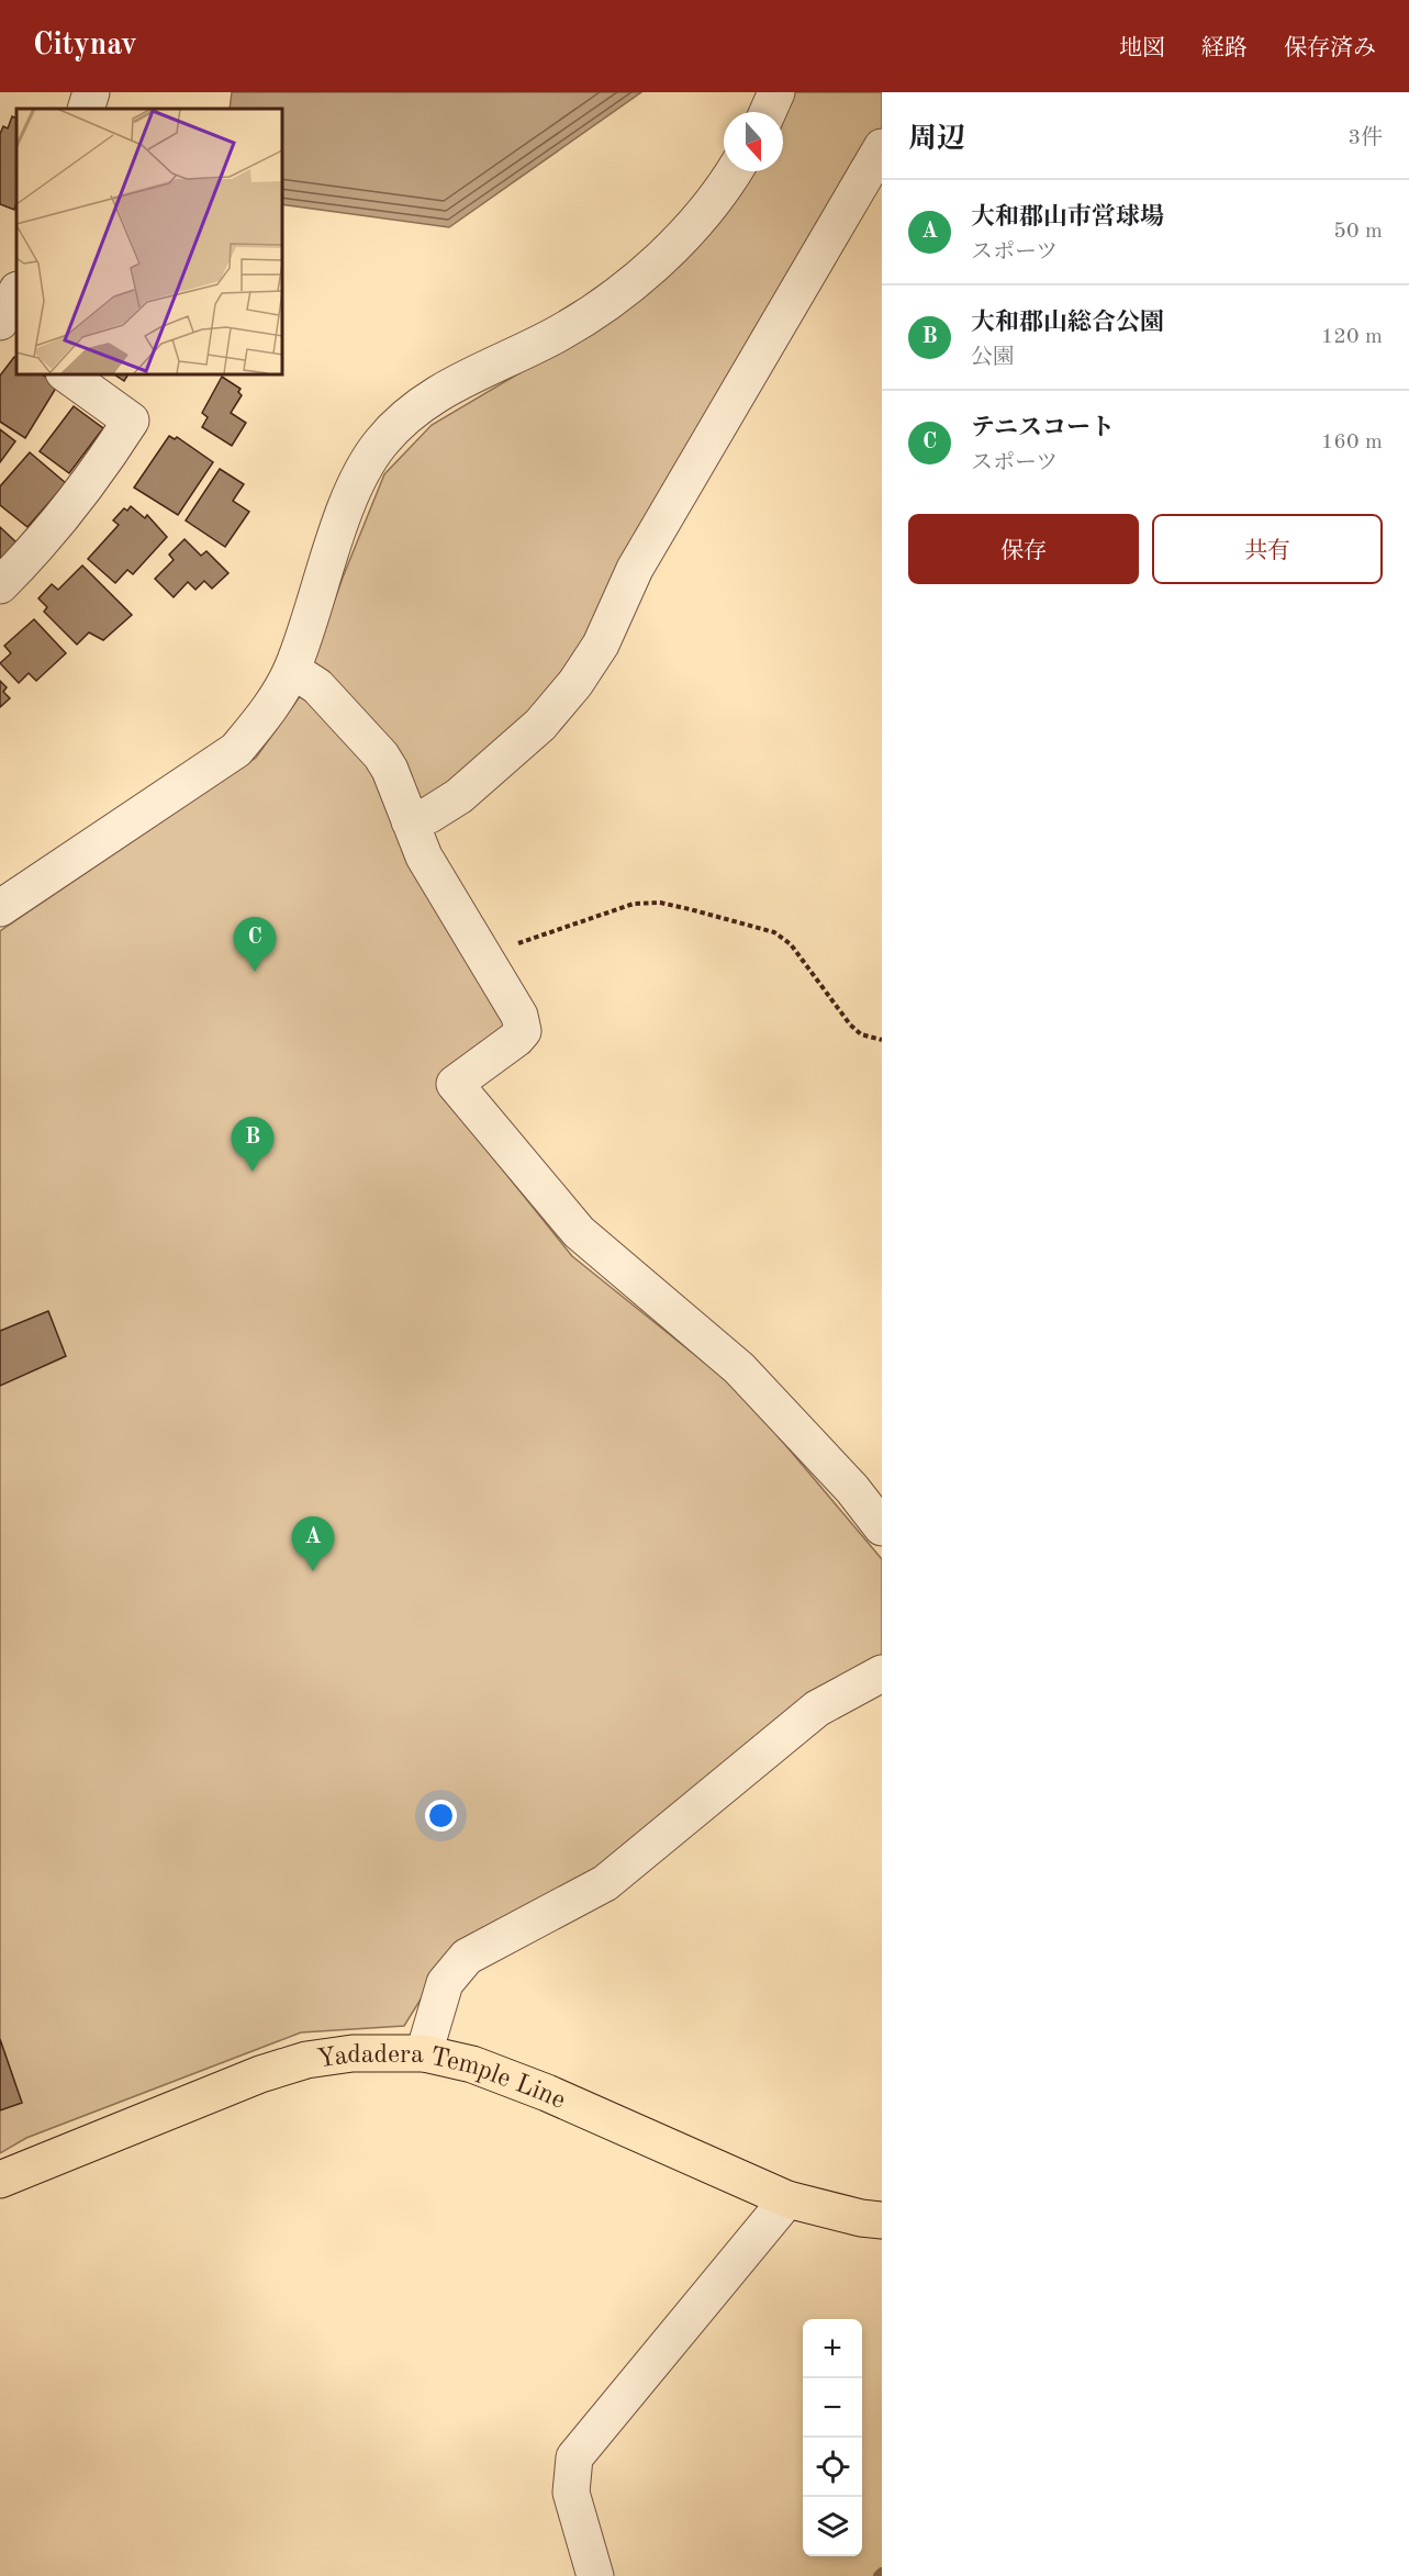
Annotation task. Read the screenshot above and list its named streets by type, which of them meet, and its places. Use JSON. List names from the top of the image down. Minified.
{"streets":{"main road":["Yadadera Temple Line"]},"north":"bottom","page":{"header":"Citynav","nav":["地図","経路","保存済み"],"heading":["周辺","3件"],"list":[{"mark":"A","name":"大和郡山市営球場","note":"スポーツ","value":"50 m"},{"mark":"B","name":"大和郡山総合公園","note":"公園","value":"120 m"},{"mark":"C","name":"テニスコート","note":"スポーツ","value":"160 m"}],"buttons":["保存","共有"],"pins":["C","B","A"],"map_buttons":["+","−"]}}
